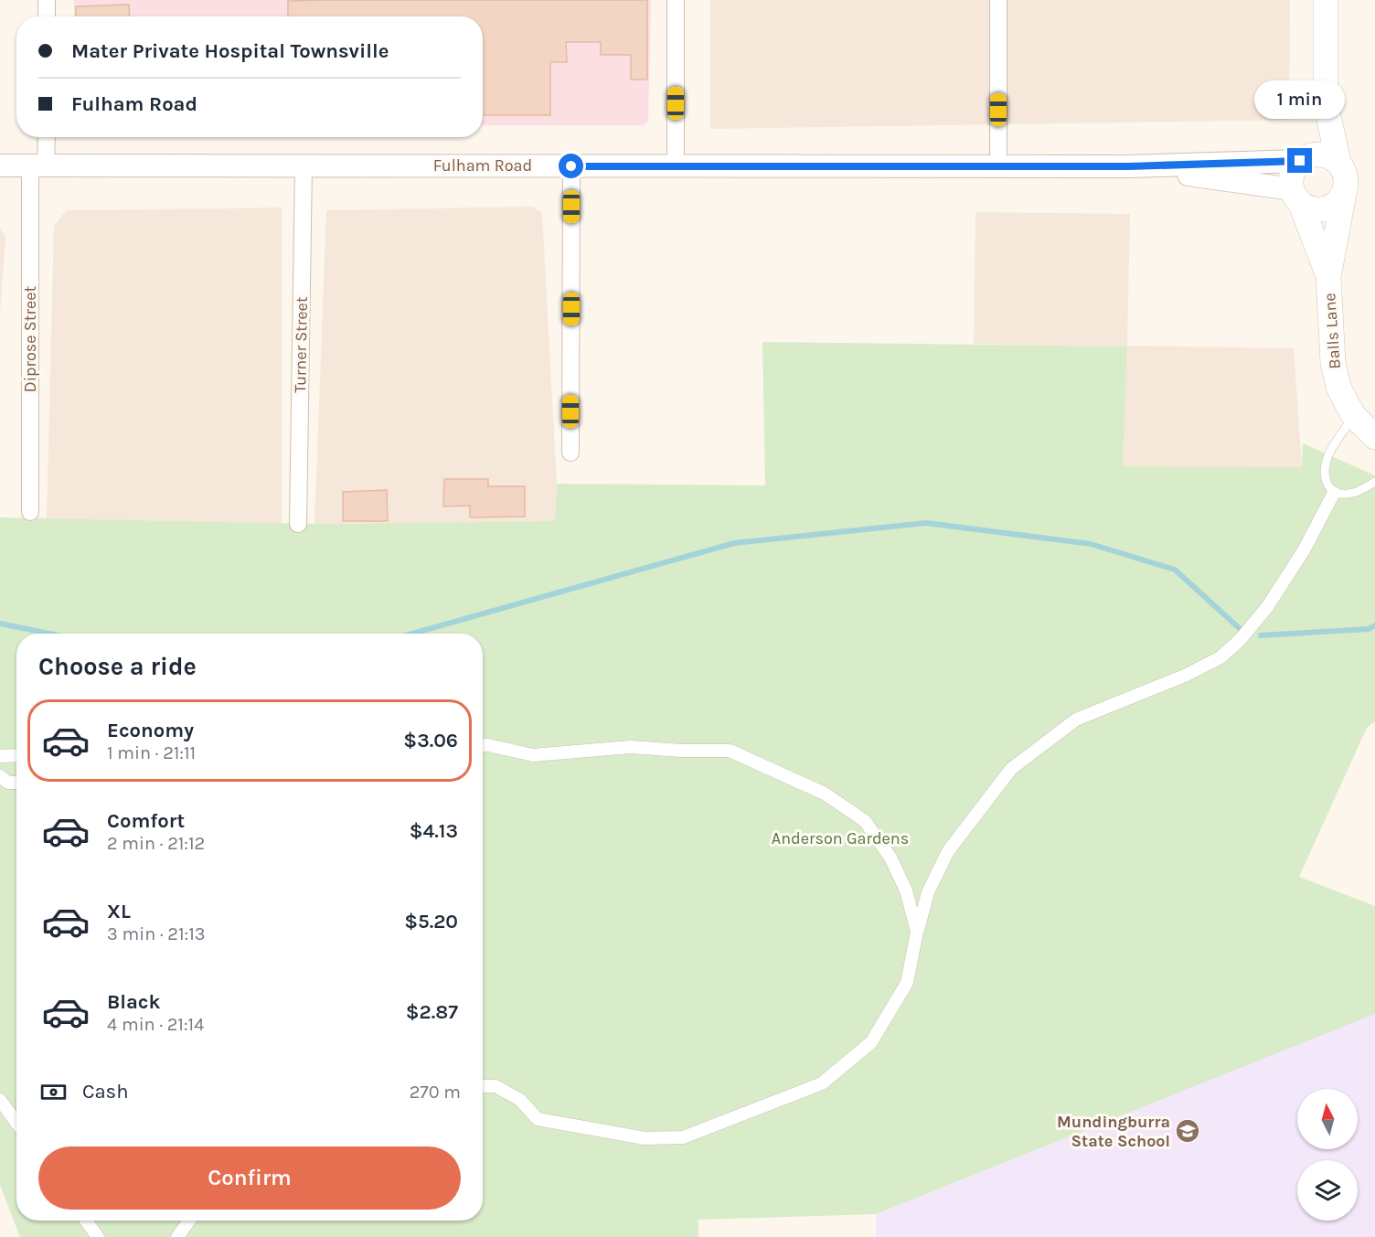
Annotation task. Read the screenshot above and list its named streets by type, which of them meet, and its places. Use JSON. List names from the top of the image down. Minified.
{"streets":{"main road":["Balls Lane"],"street":["Fulham Road","Diprose Street","Turner Street"]},"crossings":[["Fulham Road","Balls Lane"],["Fulham Road","Diprose Street"],["Fulham Road","Turner Street"]],"parks":["Anderson Gardens"],"places":{"school or university":["Mundingburra State School"]},"north":"top","page":{"banner":["Mater Private Hospital Townsville","Fulham Road"],"bubble":"1 min","heading":"Choose a ride","list":[{"name":"Economy","note":"1 min · 21:11","value":"$3.06"},{"name":"Comfort","note":"2 min · 21:12","value":"$4.13"},{"name":"XL","note":"3 min · 21:13","value":"$5.20"},{"name":"Black","note":"4 min · 21:14","value":"$2.87"}],"pay":["Cash","270 m"],"buttons":"Confirm"}}
